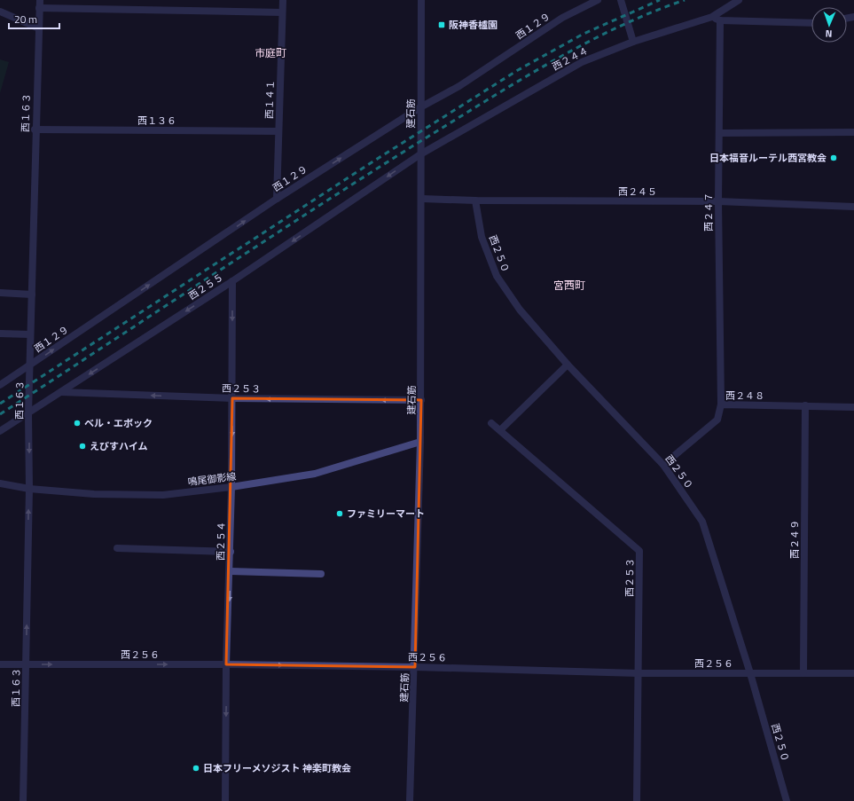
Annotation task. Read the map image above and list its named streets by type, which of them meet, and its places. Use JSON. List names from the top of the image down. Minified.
{"streets":{"street":["西１２９","西２４４","西１４１","西１６３","建石筋","西１３６","西２４５","西２４７","西２５０","西２５５","西２５３","西２４８","鳴尾御影線","西２４９","西２５４","西２５６"]},"crossings":[["西１２９","西１４１"],["西１２９","西１６３"],["西１２９","建石筋"],["西２４４","建石筋"],["西２４４","西２５５"],["西１４１","西１３６"],["西１６３","西１３６"],["西１６３","西２５５"],["西１６３","鳴尾御影線"],["西１６３","西２５６"],["建石筋","西２４５"],["建石筋","西２５５"],["建石筋","西２５３"],["建石筋","鳴尾御影線"],["建石筋","西２５６"],["西２４５","西２４７"],["西２４５","西２５０"],["西２４７","西２４８"],["西２５０","西２４８"],["西２５０","西２５６"],["西２５５","西２５３"],["西２５５","西２５４"],["西２５３","西２５４"],["西２５３","西２５６"],["西２４８","西２４９"],["鳴尾御影線","西２５４"],["西２４９","西２５６"],["西２５４","西２５６"]],"one_way":["西１２９","西２５５","西２５３","西２５４","西２５６"],"districts":["市庭町","宮西町"],"places":{"transit":["阪神香櫨園"],"other":["日本福音ルーテル西宮教会","ベル・エポック","えびすハイム","ファミリーマート","日本フリーメソジスト 神楽町教会"]},"scale_bar":"20 m","north":"bottom"}
